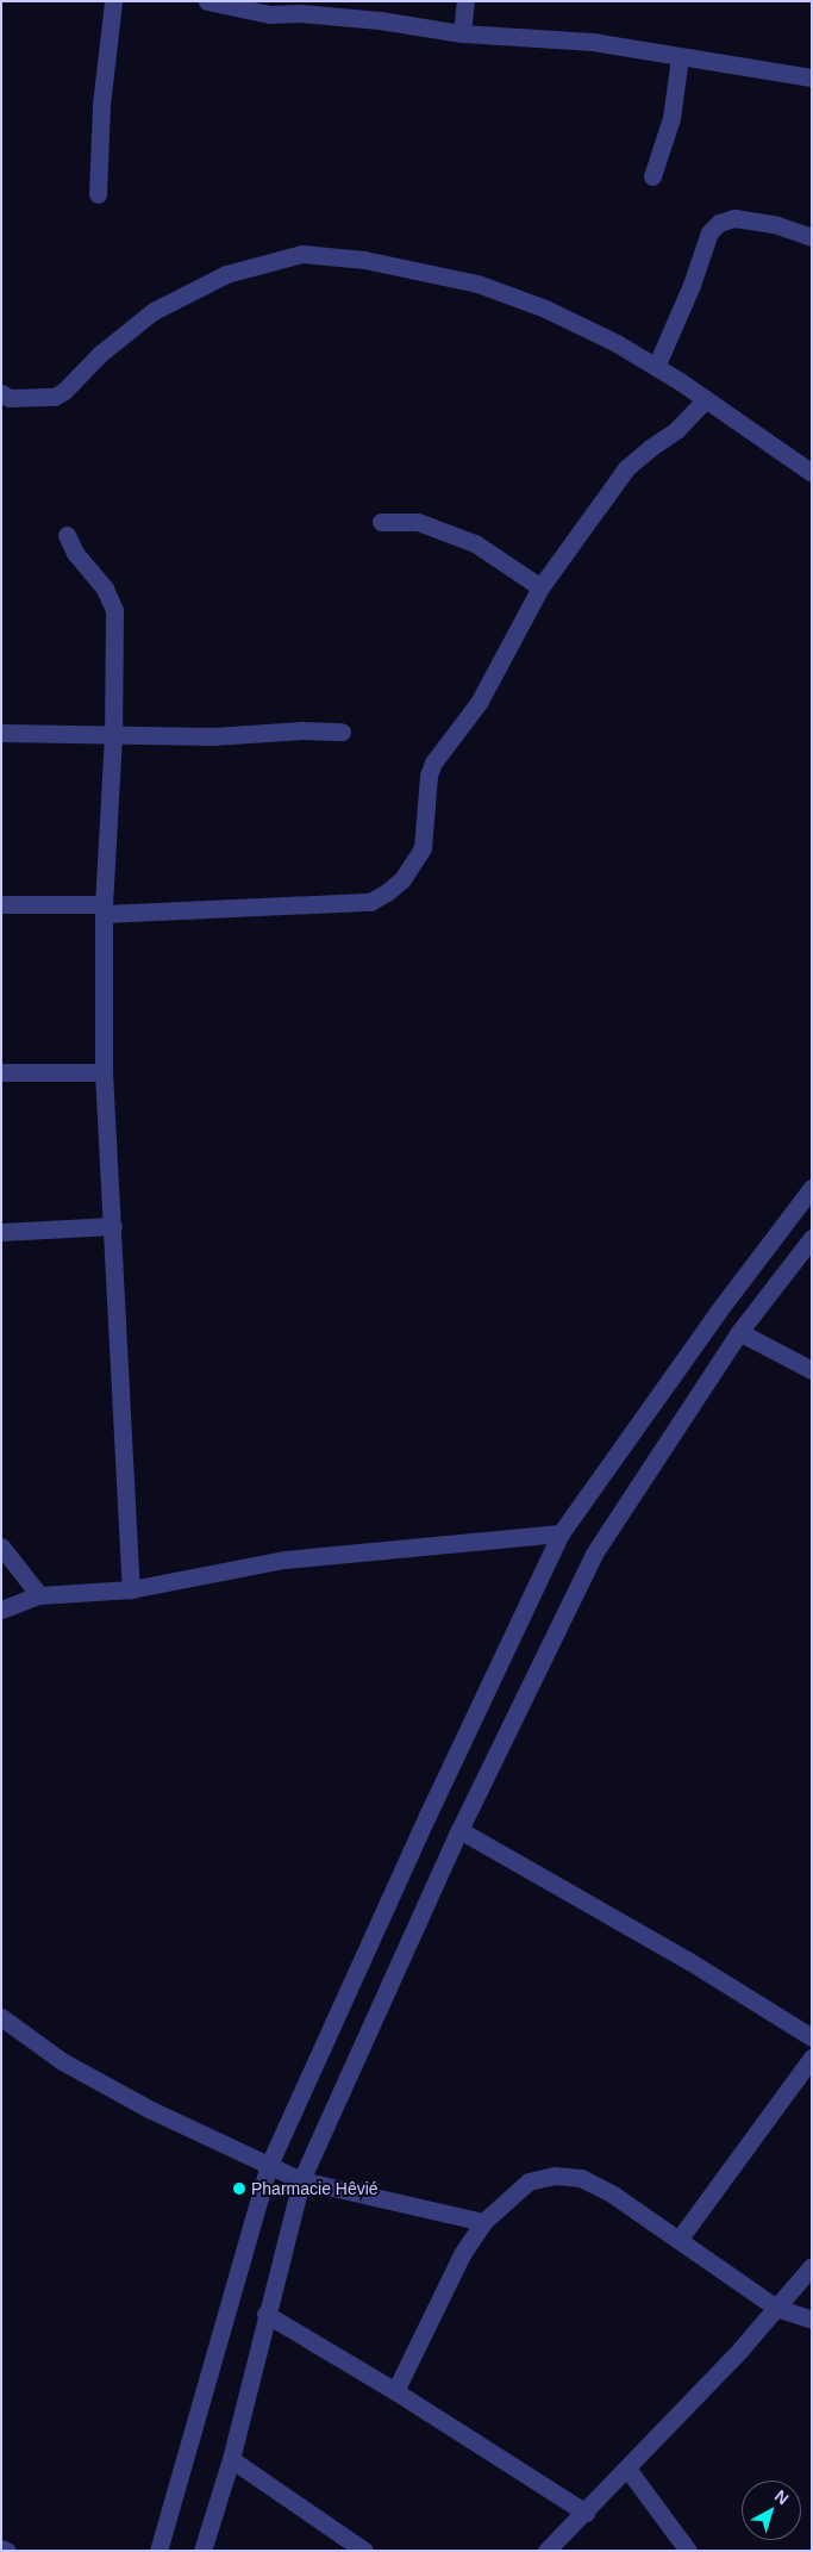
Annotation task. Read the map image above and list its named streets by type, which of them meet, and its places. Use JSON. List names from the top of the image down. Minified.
{"places":["Pharmacie Hêvié"],"north":"top right"}
